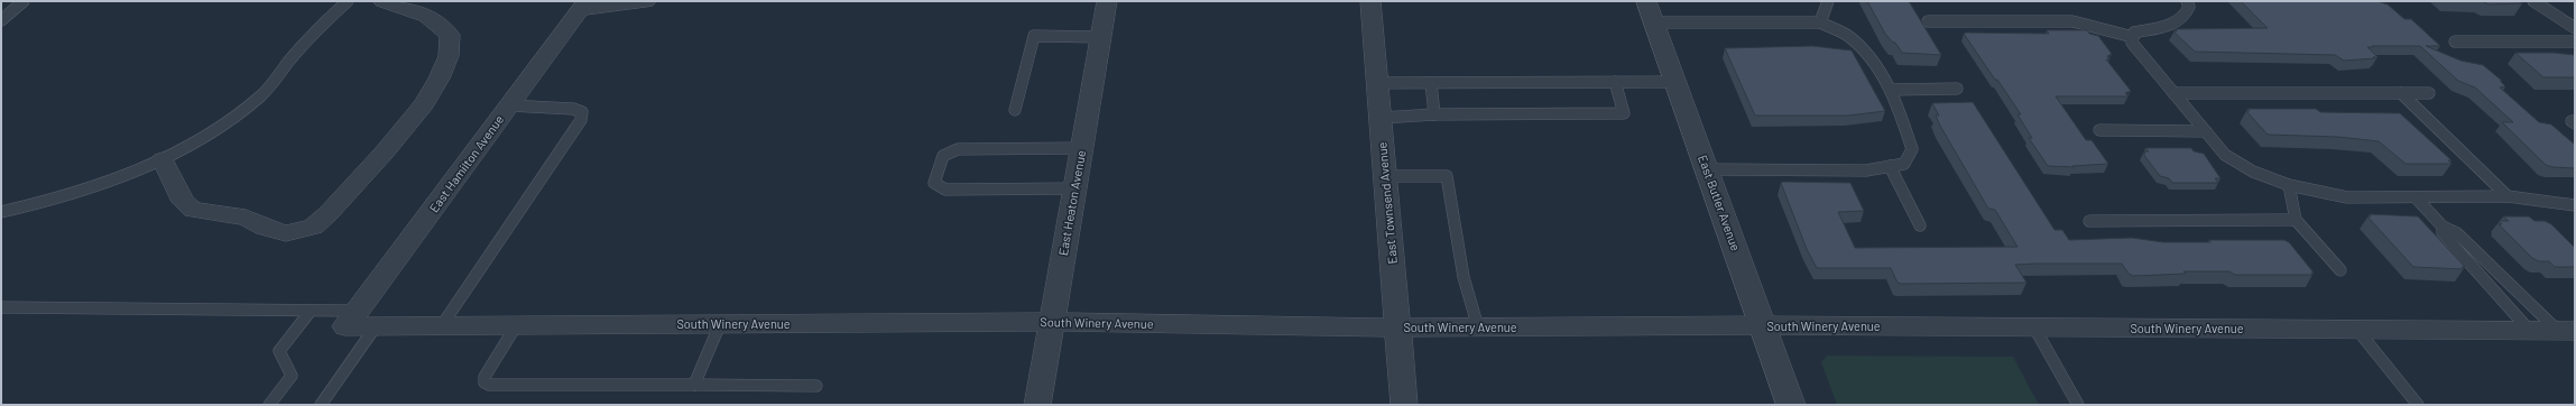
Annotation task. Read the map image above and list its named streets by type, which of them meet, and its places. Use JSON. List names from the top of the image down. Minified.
{"streets":{"street":["East Hamilton Avenue","East Heaton Avenue","East Townsend Avenue","East Butler Avenue","South Winery Avenue"]},"crossings":[["East Hamilton Avenue","South Winery Avenue"],["East Heaton Avenue","South Winery Avenue"],["East Townsend Avenue","South Winery Avenue"],["East Butler Avenue","South Winery Avenue"]]}
